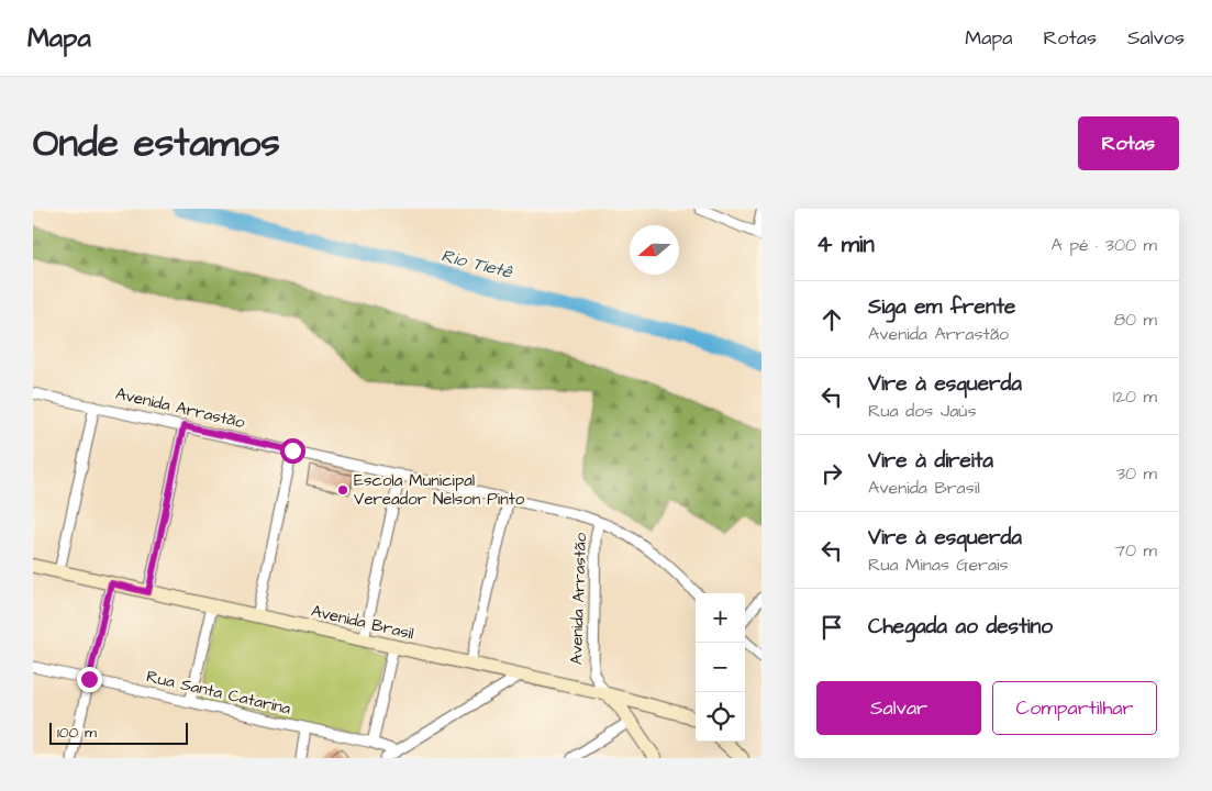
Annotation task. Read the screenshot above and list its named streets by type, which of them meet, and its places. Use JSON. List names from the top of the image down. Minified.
{"streets":{"street":["Avenida Arrastão","Avenida Brasil","Rua Santa Catarina"]},"crossings":[["Avenida Arrastão","Avenida Brasil"]],"water":["Rio Tietê"],"places":["Escola Municipal Vereador Nelson Pinto"],"scale_bar":"100 m","north":"left","page":{"header":"Mapa","nav":["Mapa","Rotas","Salvos"],"title":"Onde estamos","buttons":["Rotas",["Salvar","Compartilhar"]],"heading":["4 min","A pé · 300 m"],"list":[["Siga em frente","Avenida Arrastão","80 m"],["Vire à esquerda","Rua dos Jaús","120 m"],["Vire à direita","Avenida Brasil","30 m"],["Vire à esquerda","Rua Minas Gerais","70 m"],"Chegada ao destino"],"map_buttons":["+","−"],"scale":"100 m"}}
